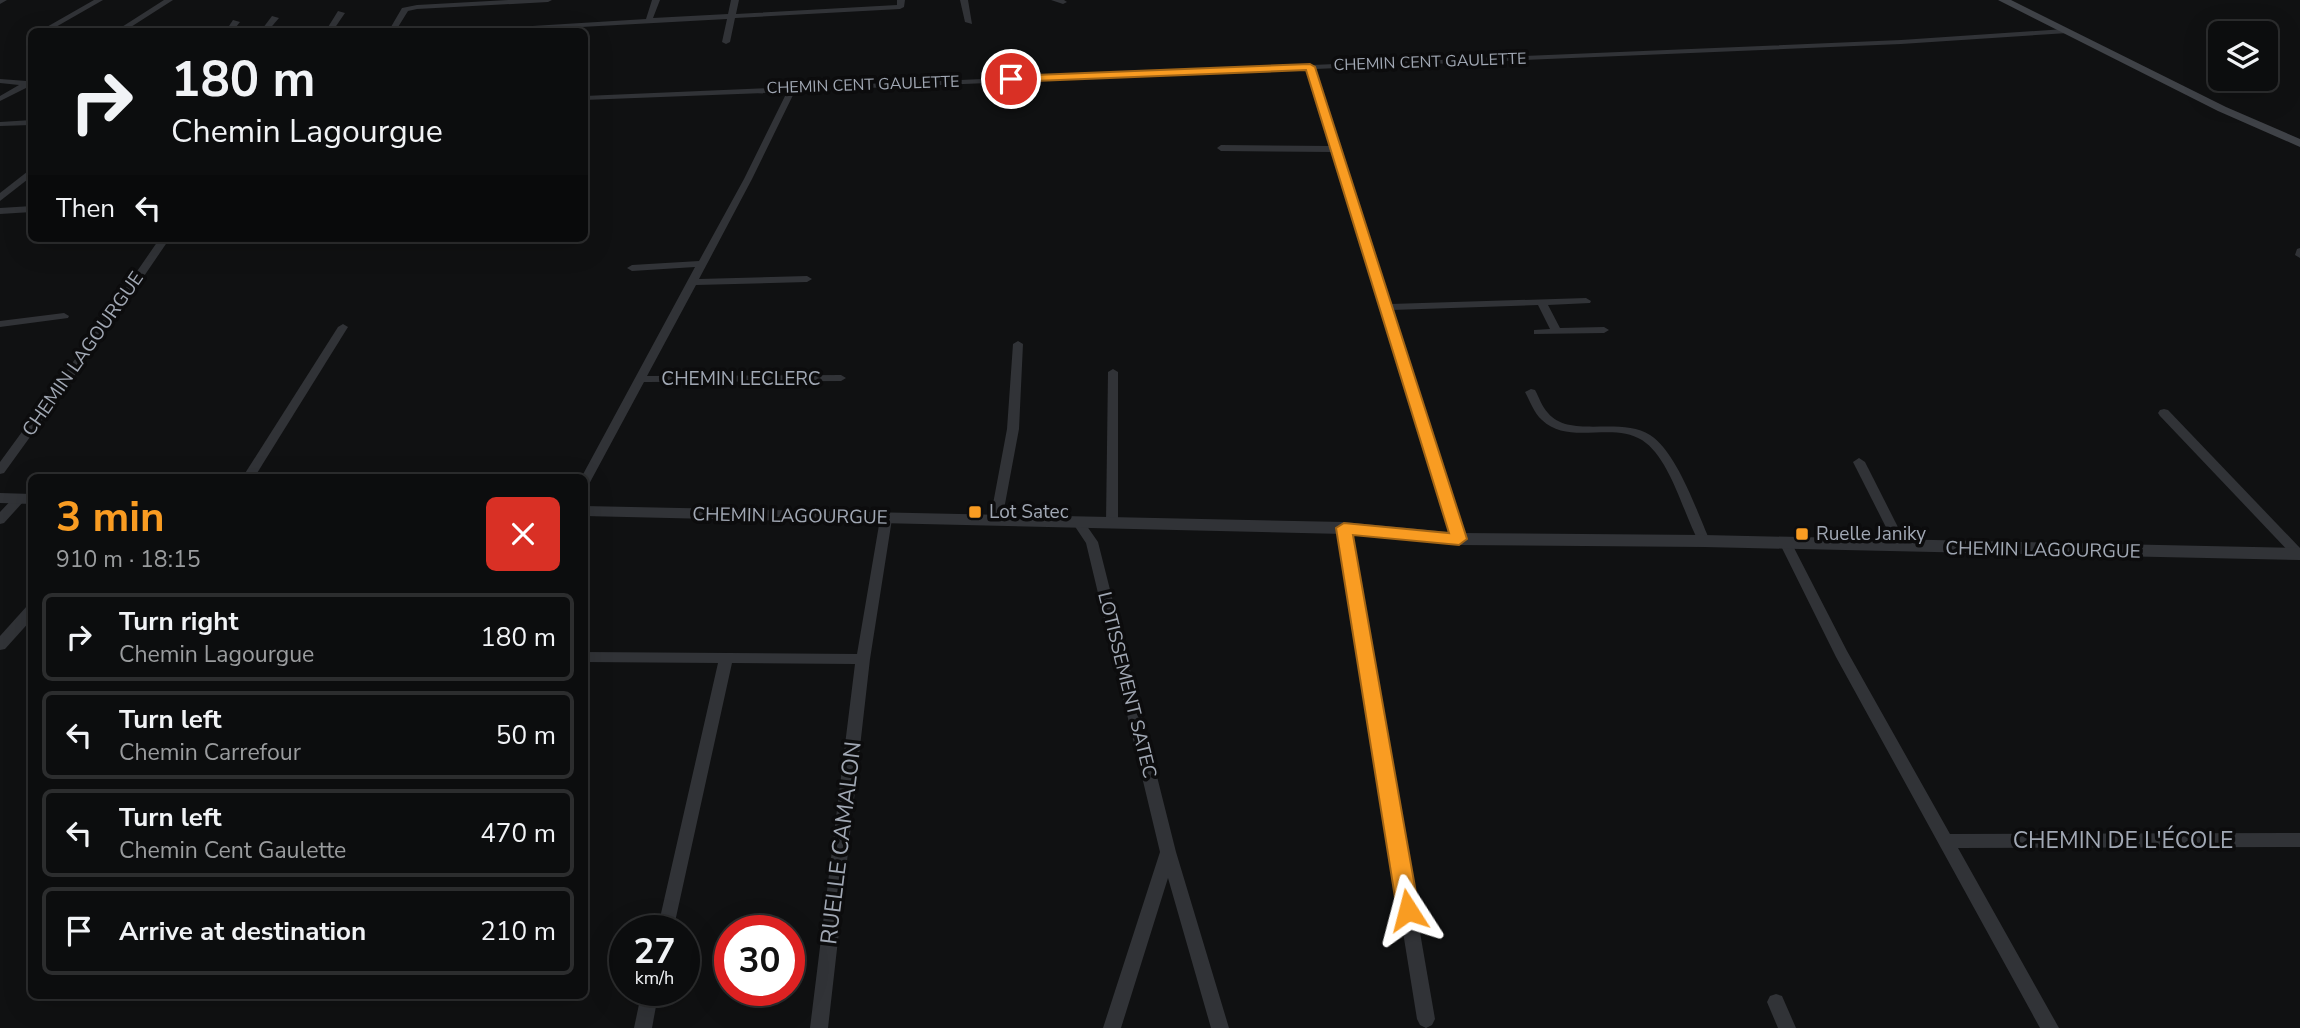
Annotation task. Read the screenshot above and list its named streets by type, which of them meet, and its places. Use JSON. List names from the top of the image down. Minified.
{"streets":{"street":["CHEMIN CENT GAULETTE","CHEMIN LAGOURGUE","CHEMIN LECLERC","LOTISSEMENT SATEC","CHEMIN DE L'ÉCOLE","RUELLE CAMALON"]},"crossings":[["CHEMIN CENT GAULETTE","CHEMIN LECLERC"],["CHEMIN LAGOURGUE","LOTISSEMENT SATEC"],["CHEMIN LAGOURGUE","RUELLE CAMALON"]],"places":{"transit":["Lot Satec","Ruelle Janiky"]},"page":{"turn":["180 m","Chemin Lagourgue"],"then":"Then","heading":["3 min","910 m · 18:15"],"list":[{"name":"Turn right","note":"Chemin Lagourgue","value":"180 m"},{"name":"Turn left","note":"Chemin Carrefour","value":"50 m"},{"name":"Turn left","note":"Chemin Cent Gaulette","value":"470 m"},{"name":"Arrive at destination","value":"210 m"}],"speed":"27 km/h","limit":"30"}}
